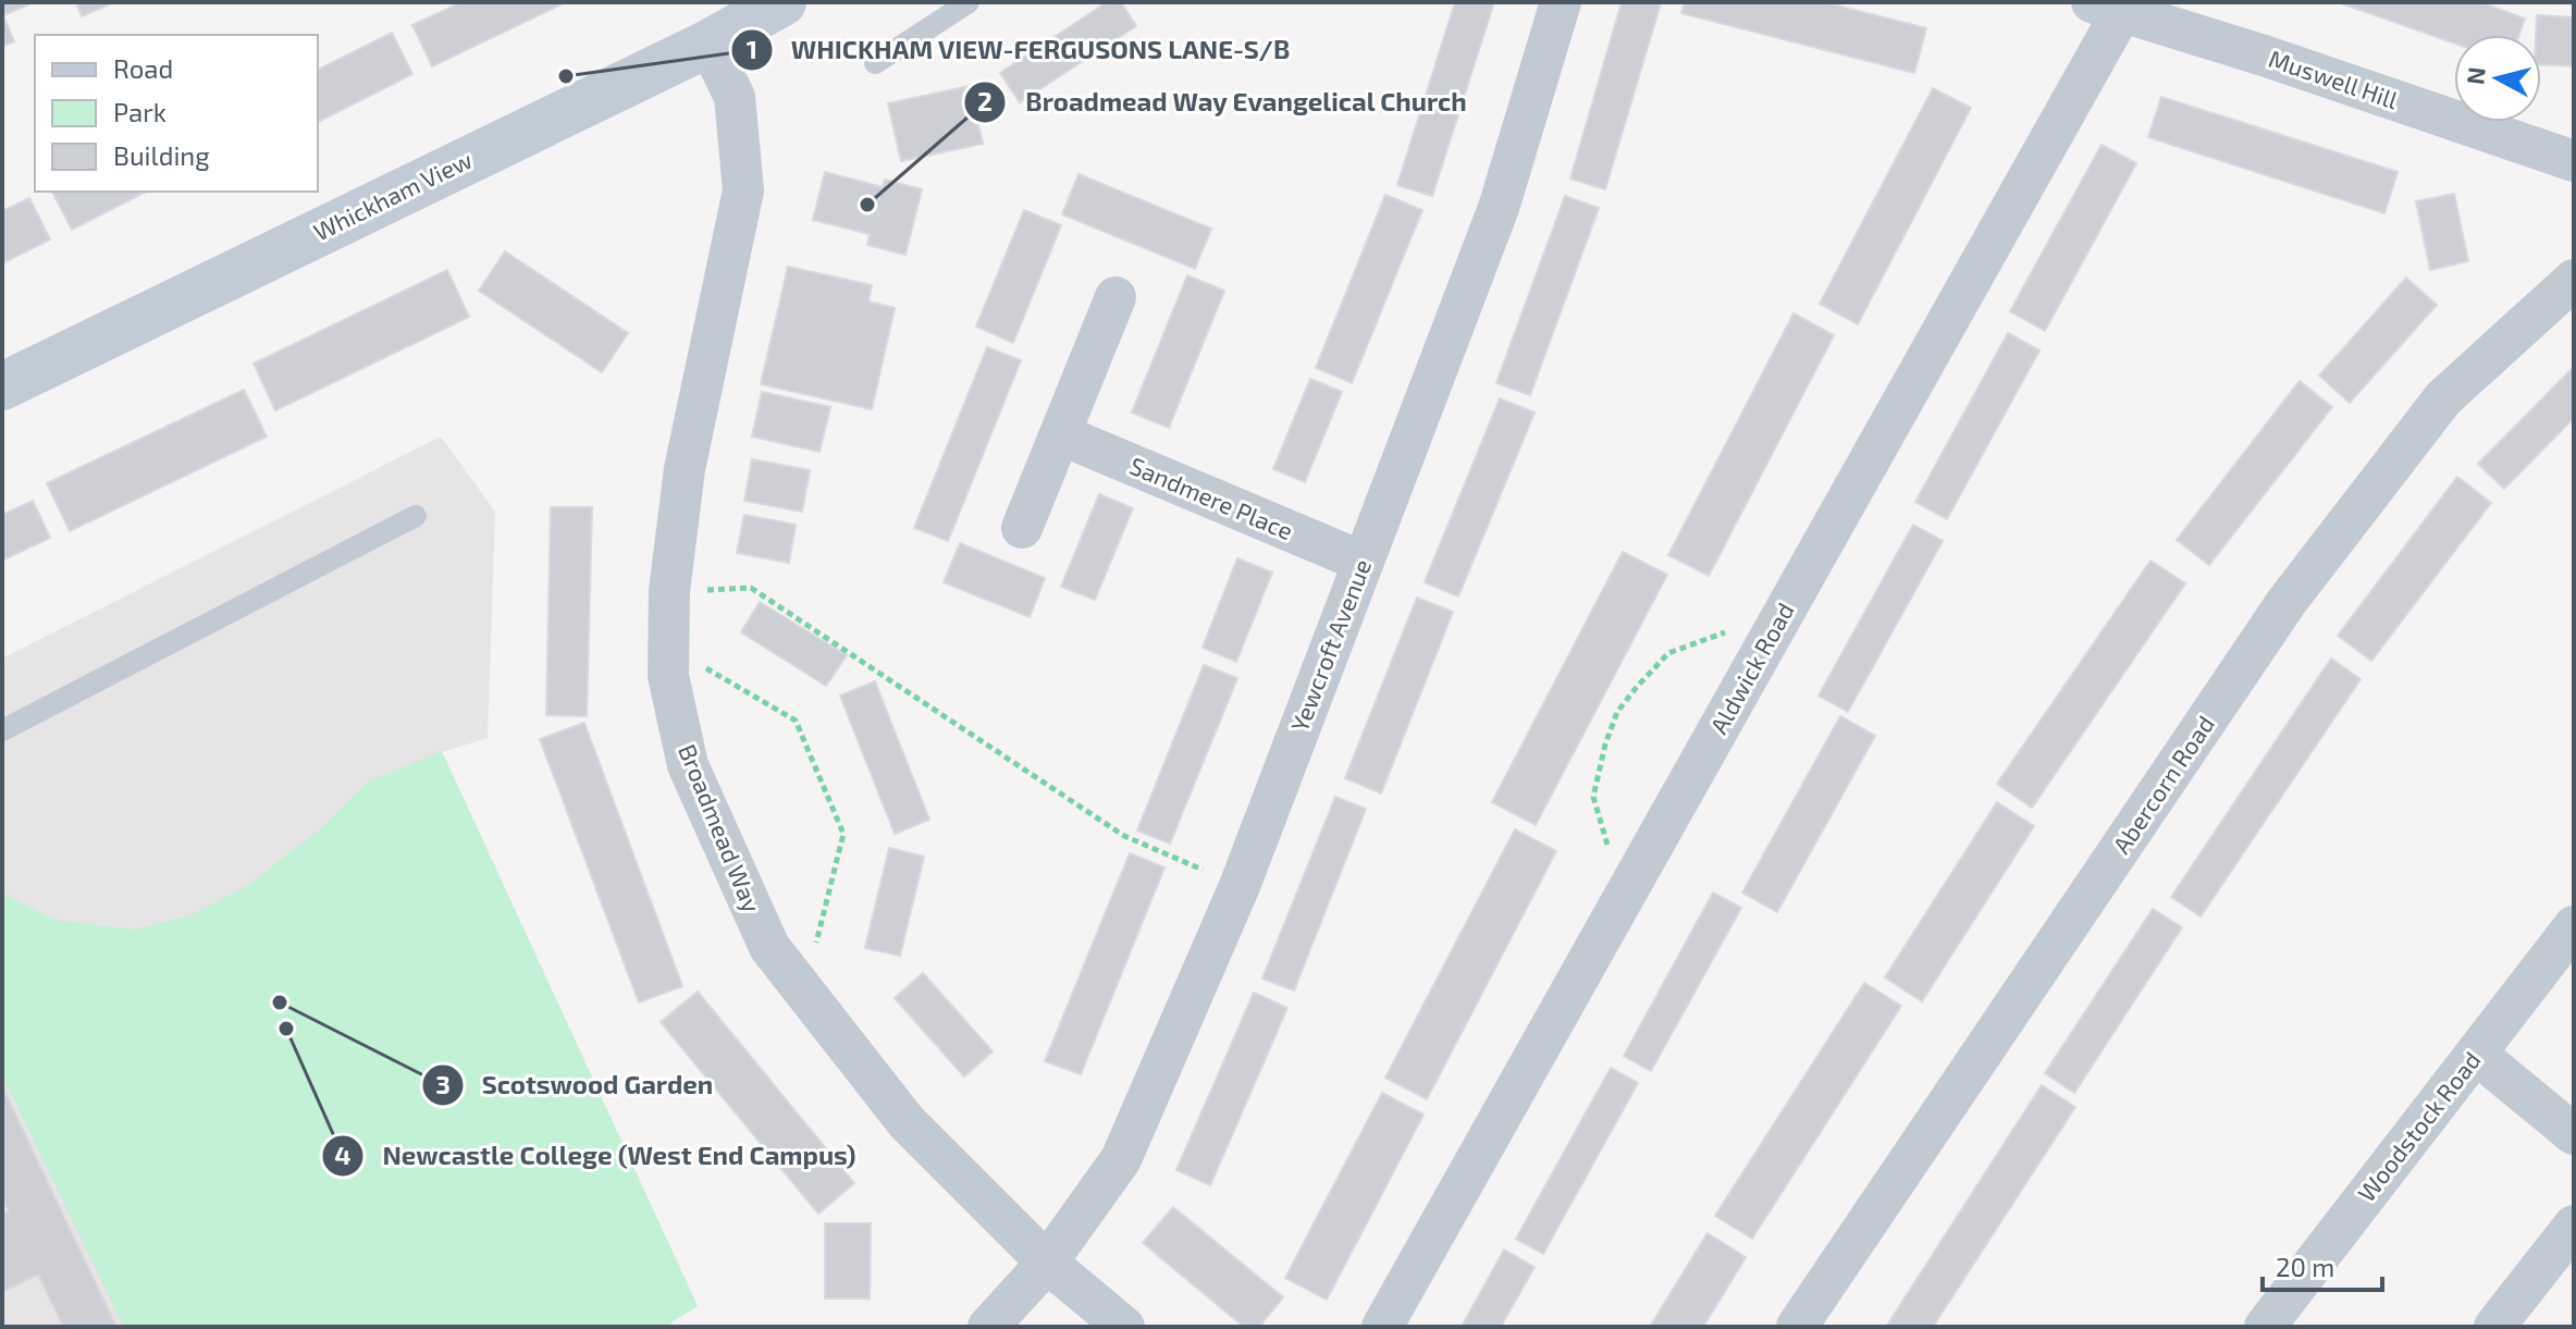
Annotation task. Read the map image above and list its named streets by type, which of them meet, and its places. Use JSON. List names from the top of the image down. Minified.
{"streets":{"main road":["Whickham View"],"street":["Muswell Hill","Sandmere Place","Yewcroft Avenue","Aldwick Road","Abercorn Road","Broadmead Way","Woodstock Road"]},"crossings":[["Muswell Hill","Aldwick Road"],["Whickham View","Broadmead Way"],["Sandmere Place","Yewcroft Avenue"],["Yewcroft Avenue","Broadmead Way"]],"places":["WHICKHAM VIEW-FERGUSONS LANE-S/B","Broadmead Way Evangelical Church","Scotswood Garden","Newcastle College (West End Campus)"],"legend":["Road","Park","Building"],"scale_bar":"20 m","north":"left"}
